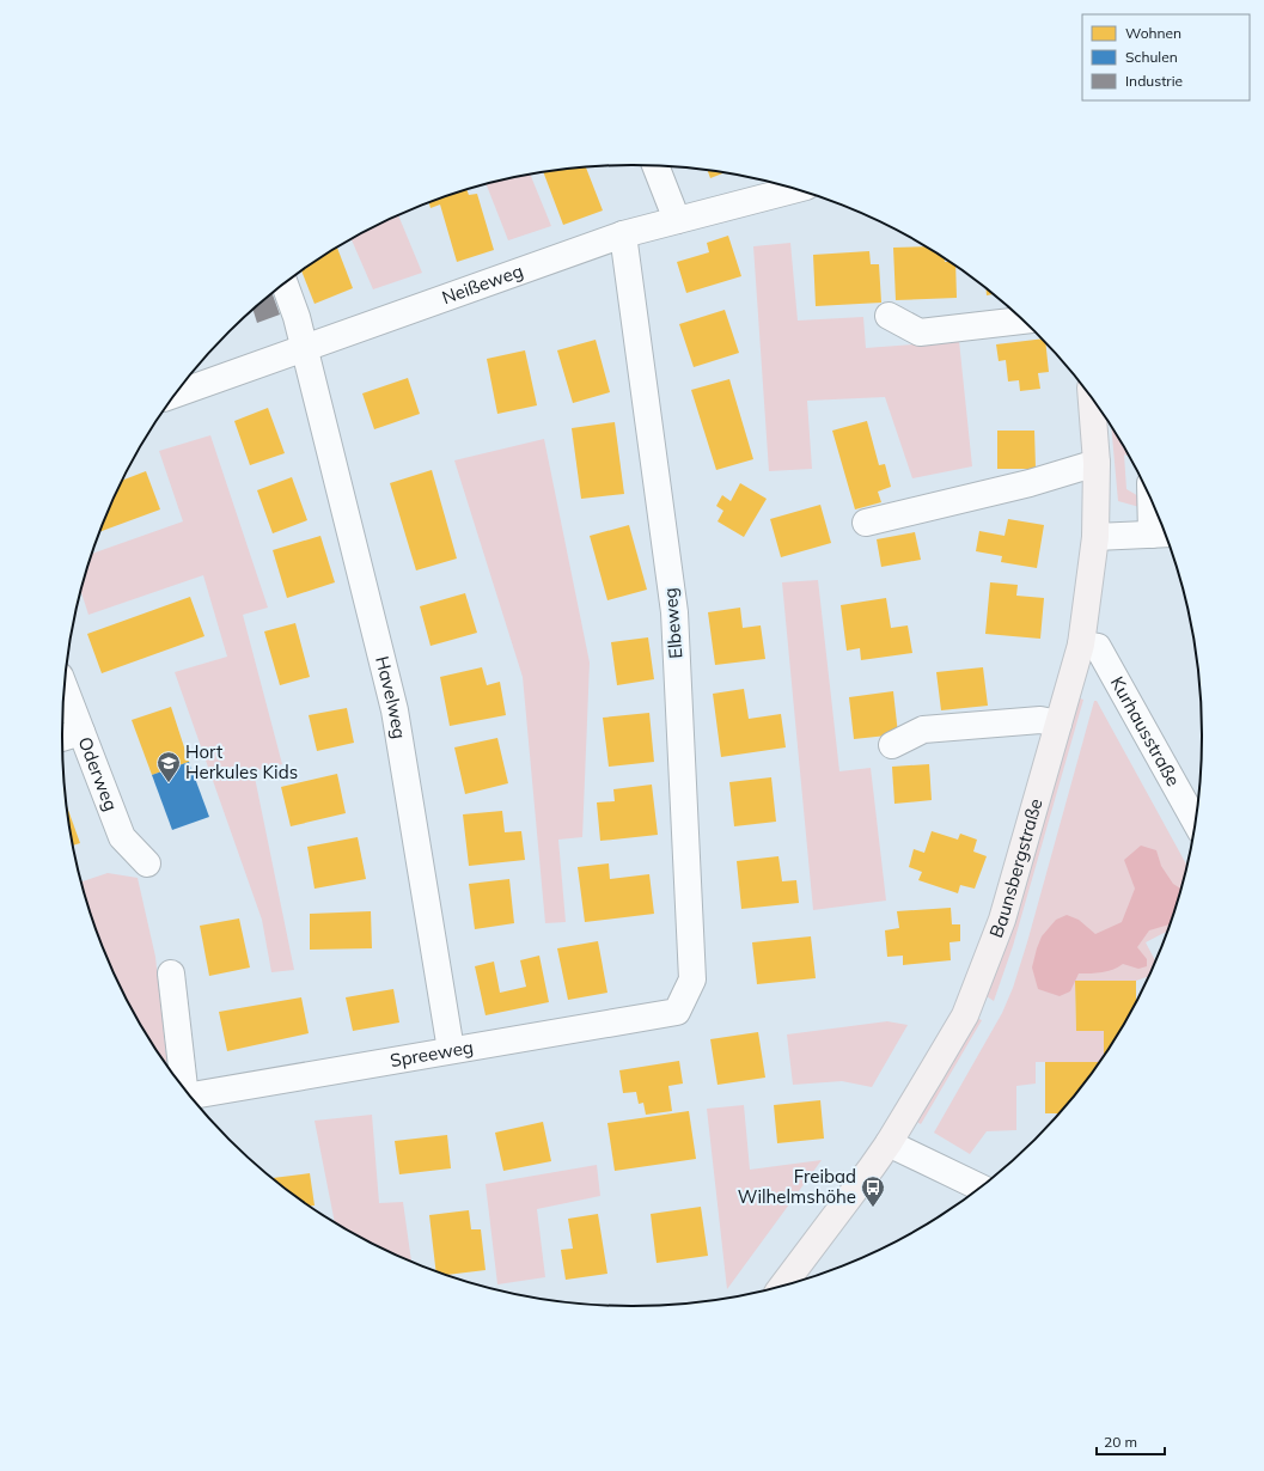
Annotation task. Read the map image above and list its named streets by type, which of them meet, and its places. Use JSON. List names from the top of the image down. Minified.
{"streets":{"main road":["Baunsbergstraße"],"street":["Neißeweg","Elbeweg","Havelweg","Kurhausstraße","Oderweg","Spreeweg"]},"crossings":[["Neißeweg","Elbeweg"],["Neißeweg","Havelweg"],["Elbeweg","Spreeweg"],["Havelweg","Spreeweg"],["Kurhausstraße","Baunsbergstraße"]],"places":{"school or university":["Hort Herkules Kids"],"bus stop":["Freibad Wilhelmshöhe"]},"legend":["Wohnen","Schulen","Industrie"],"scale_bar":"20 m"}
